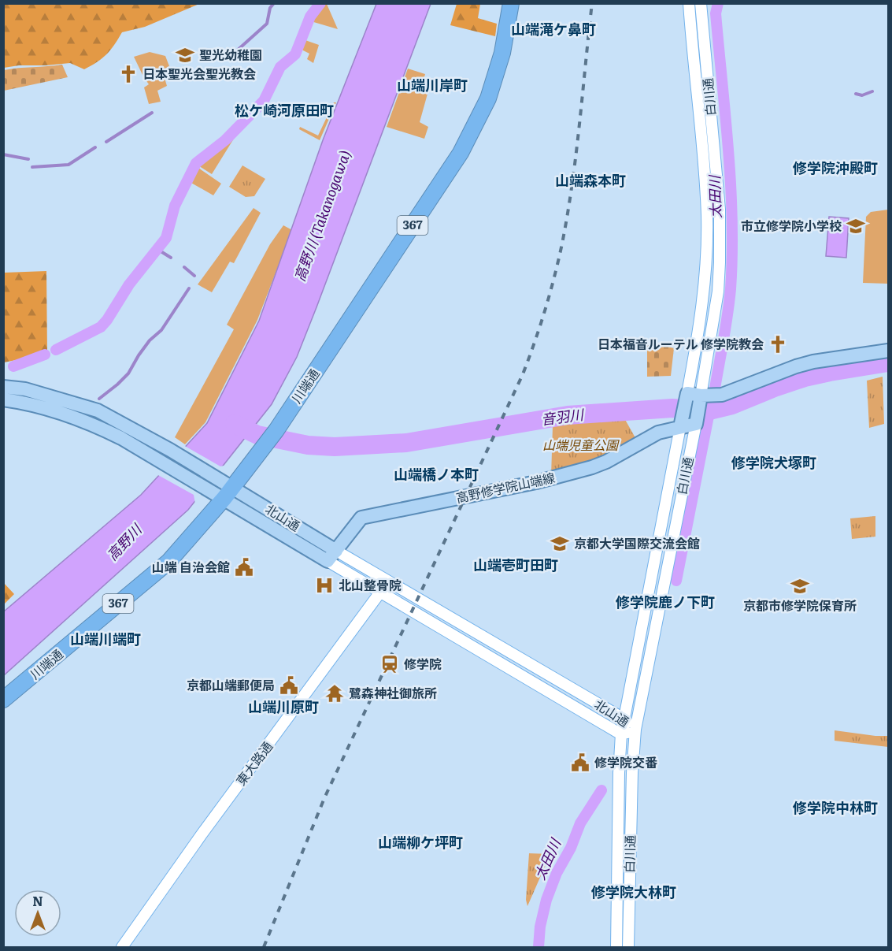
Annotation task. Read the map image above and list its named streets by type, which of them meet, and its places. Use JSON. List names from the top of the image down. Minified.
{"streets":{"highway":["367","川端通"],"main road":["白川通","高野修学院山端線","北山通"],"street":["東大路通"]},"crossings":[["白川通","高野修学院山端線"],["白川通","北山通"],["川端通","北山通"],["高野修学院山端線","北山通"],["北山通","東大路通"]],"districts":["山端滝ケ鼻町","山端川岸町","松ケ崎河原田町","修学院沖殿町","山端森本町","修学院犬塚町","山端橋ノ本町","山端壱町田町","修学院鹿ノ下町","山端川端町","山端川原町","修学院中林町","山端柳ケ坪町","修学院大林町"],"water":["太田川","高野川 (Takanogawa)","音羽川","高野川"],"parks":["山端児童公園"],"places":{"school or university":["聖光幼稚園","市立修学院小学校","京都大学国際交流会館","京都市修学院保育所"],"church":["日本聖光会聖光教会","日本福音ルーテル 修学院教会"],"public building":["山端 自治会館","京都山端郵便局","修学院交番"],"hospital":["北山整骨院"],"station":["修学院"],"temple":["鷺森神社御旅所"]},"north":"top"}
